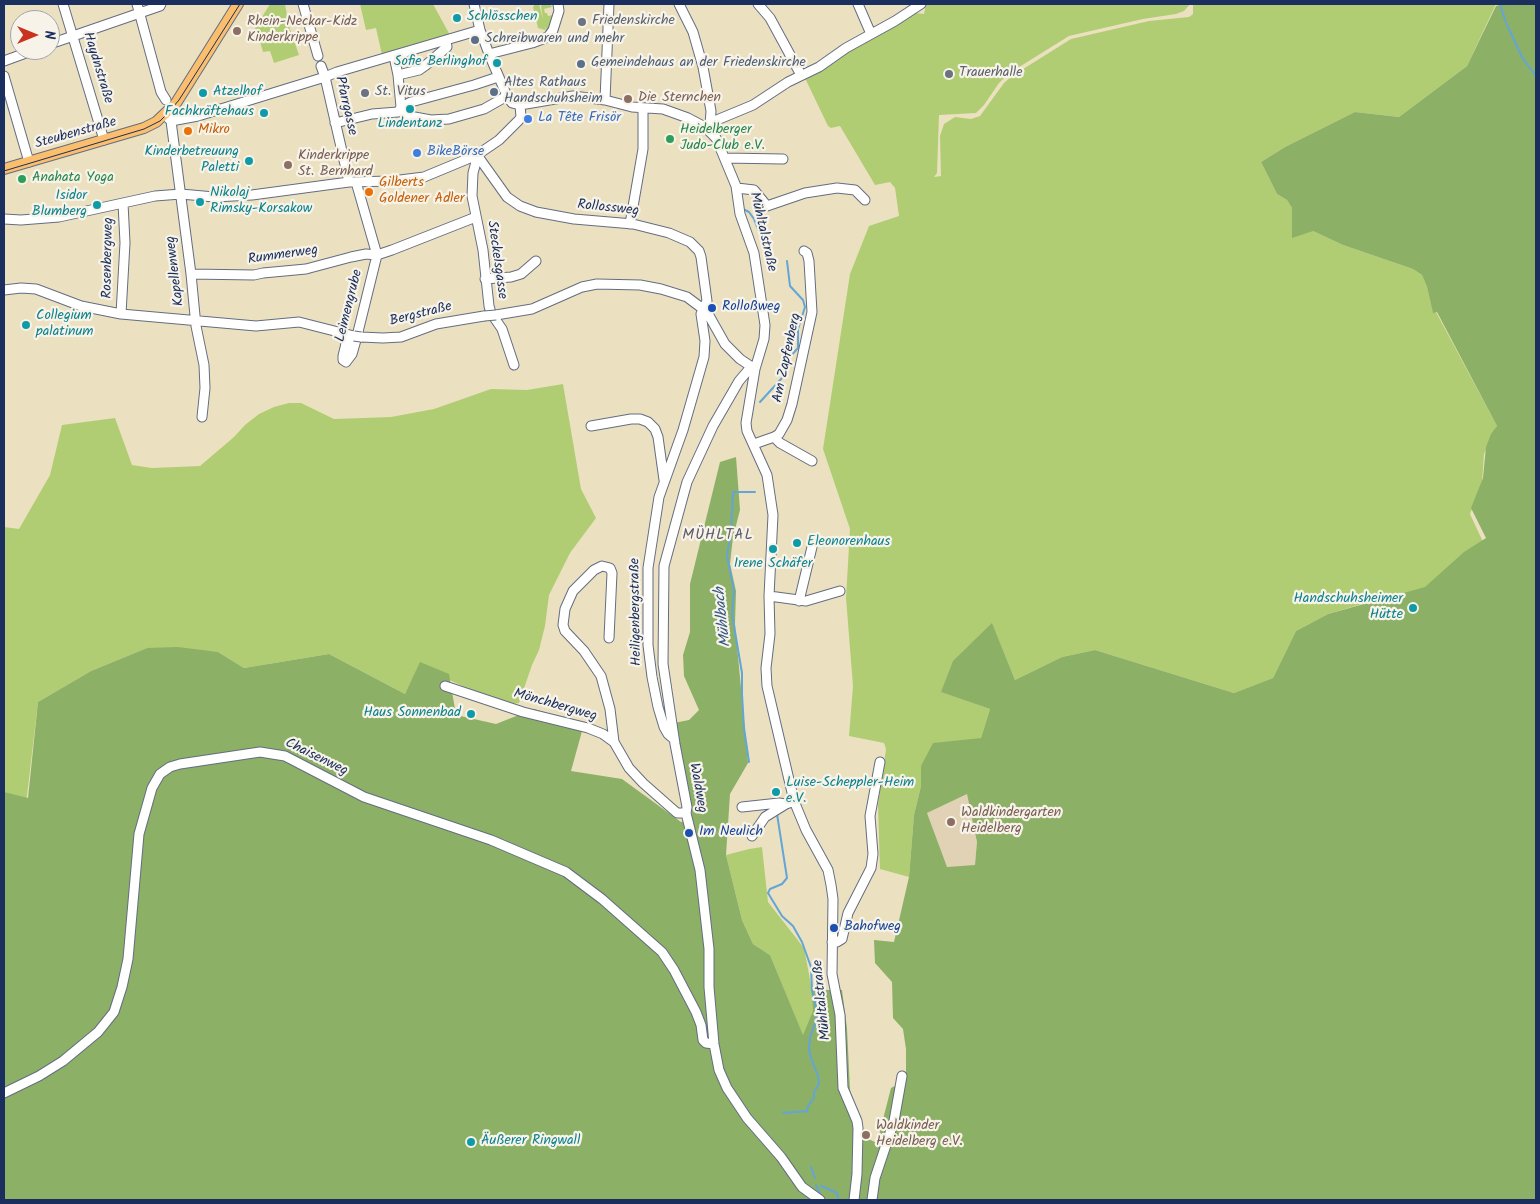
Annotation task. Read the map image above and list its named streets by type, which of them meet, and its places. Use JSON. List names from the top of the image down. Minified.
{"streets":{"main road":["Steubenstraße"],"street":["Haydnstraße","Pfarrgasse","Rollossweg","Mühltalstraße","Rummerweg","Rosenbergweg","Steckelsgasse","Kapellenweg","Leimengrube","Bergstraße","Am Zapfenberg","Heiligenbergstraße","Mönchbergweg","Chaisenweg","Waldweg"]},"crossings":[["Haydnstraße","Steubenstraße"],["Pfarrgasse","Rummerweg"],["Pfarrgasse","Leimengrube"],["Steubenstraße","Kapellenweg"],["Rollossweg","Steckelsgasse"],["Rollossweg","Bergstraße"],["Rollossweg","Heiligenbergstraße"],["Mühltalstraße","Bergstraße"],["Mühltalstraße","Waldweg"],["Rummerweg","Steckelsgasse"],["Rummerweg","Kapellenweg"],["Rummerweg","Leimengrube"],["Rosenbergweg","Bergstraße"],["Kapellenweg","Bergstraße"],["Leimengrube","Bergstraße"],["Bergstraße","Waldweg"],["Heiligenbergstraße","Waldweg"],["Chaisenweg","Waldweg"]],"districts":["MÜHLTAL"],"water":["Mühlbach"],"places":["Schlösschen","Friedenskirche","Rhein-Neckar-Kidz Kinderkrippe","Schreibwaren und mehr","Sofie Berlinghof","Gemeindehaus an der Friedenskirche","Trauerhalle","Altes Rathaus Handschuhsheim","Atzelhof","St. Vitus","Die Sternchen","Lindentanz","Fachkräftehaus","La Tête Frisör","Mikro","Heidelberger Judo-Club e.V.","BikeBörse","Kinderbetreuung Paletti","Kinderkrippe St. Bernhard","Anahata Yoga","Gilberts Goldener Adler","Nikolaj Rimsky-Korsakow","Isidor Blumberg","Rolloßweg","Collegium palatinum","Eleonorenhaus","Irene Schäfer","Handschuhsheimer Hütte","Haus Sonnenbad","Luise-Scheppler-Heim e.V.","Waldkindergarten Heidelberg","Im Neulich","Bahofweg","Waldkinder Heidelberg e.V.","Äußerer Ringwall"],"north":"right"}
